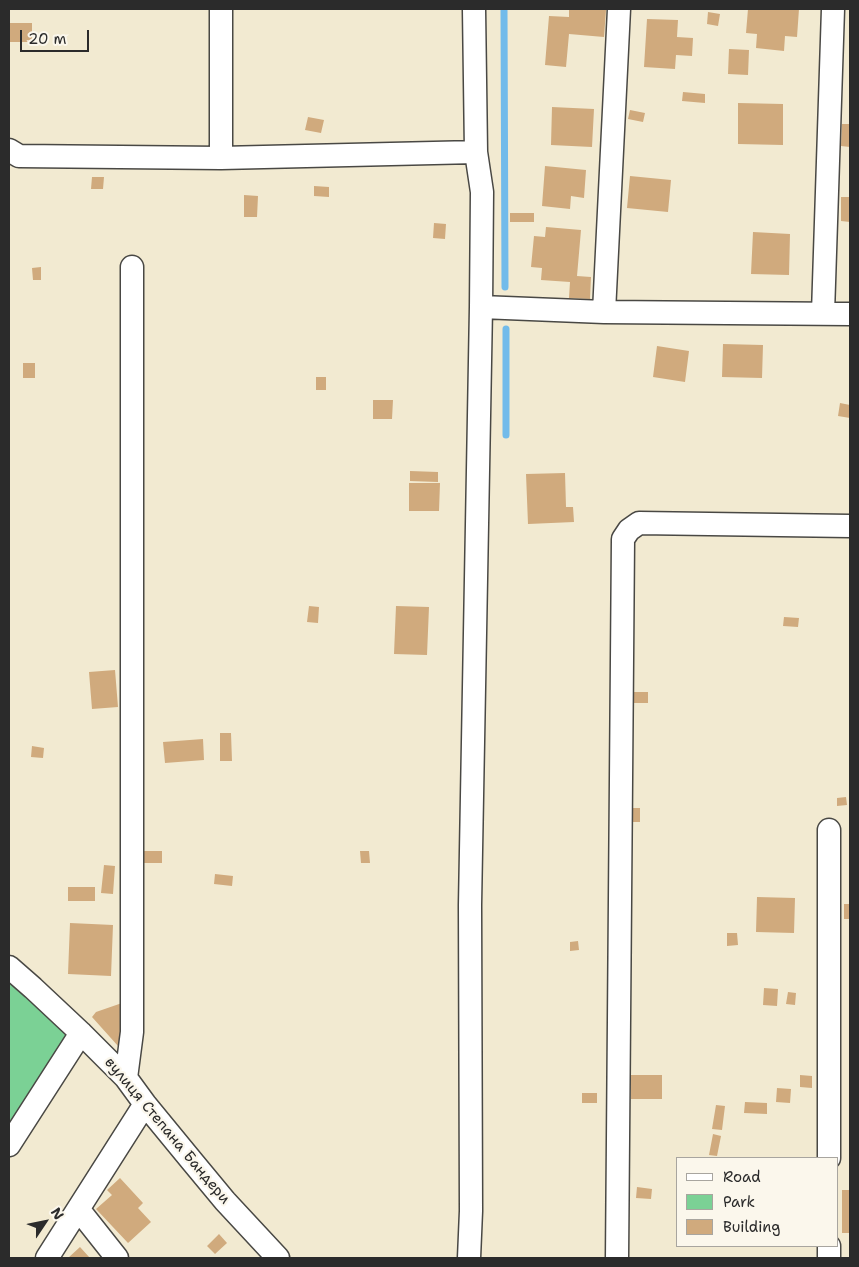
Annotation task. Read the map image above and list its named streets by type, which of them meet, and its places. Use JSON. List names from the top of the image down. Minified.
{"streets":{"street":["вулиця Степана Бандери"]},"legend":["Road","Park","Building"],"scale_bar":"20 m","north":"top right"}
